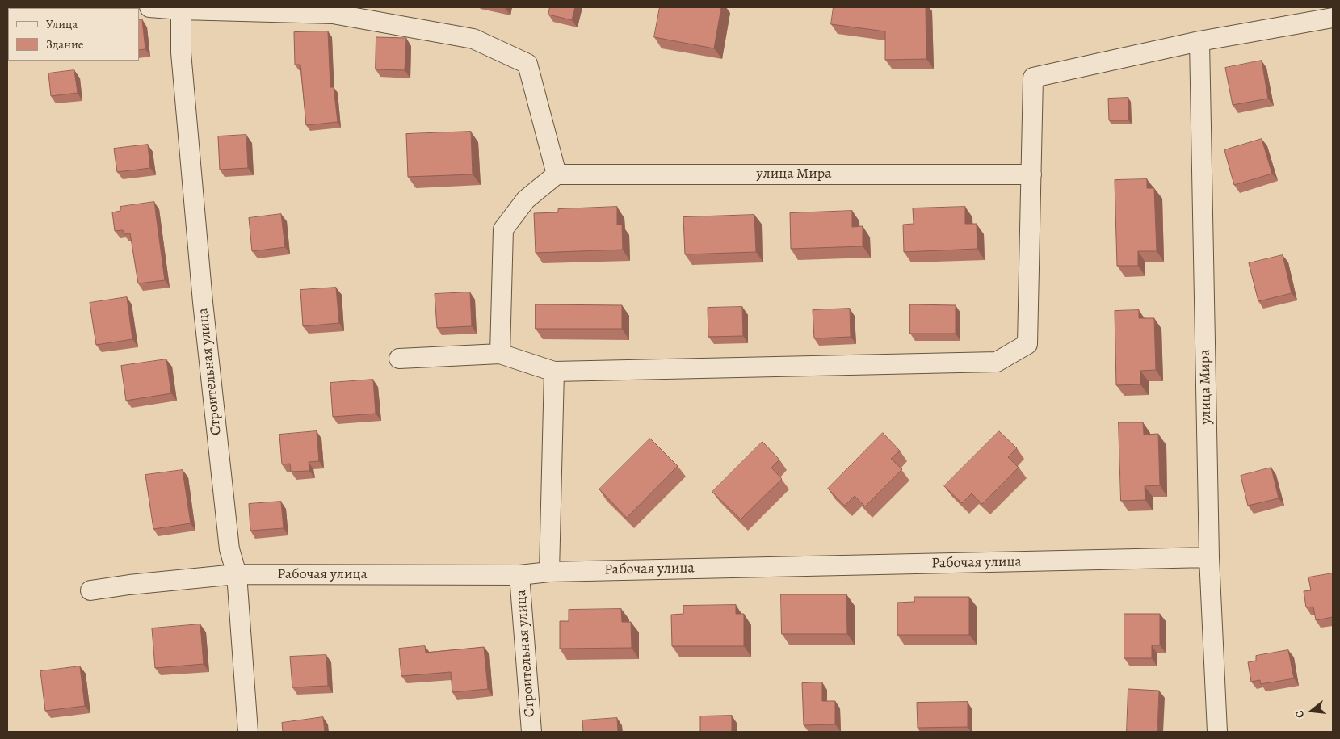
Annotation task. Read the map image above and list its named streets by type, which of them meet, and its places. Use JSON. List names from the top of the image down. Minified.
{"streets":{"street":["улица Мира","Строительная улица","Рабочая улица"]},"crossings":[["улица Мира","Рабочая улица"],["Строительная улица","Рабочая улица"]],"legend":["Улица","Здание"],"north":"left"}
